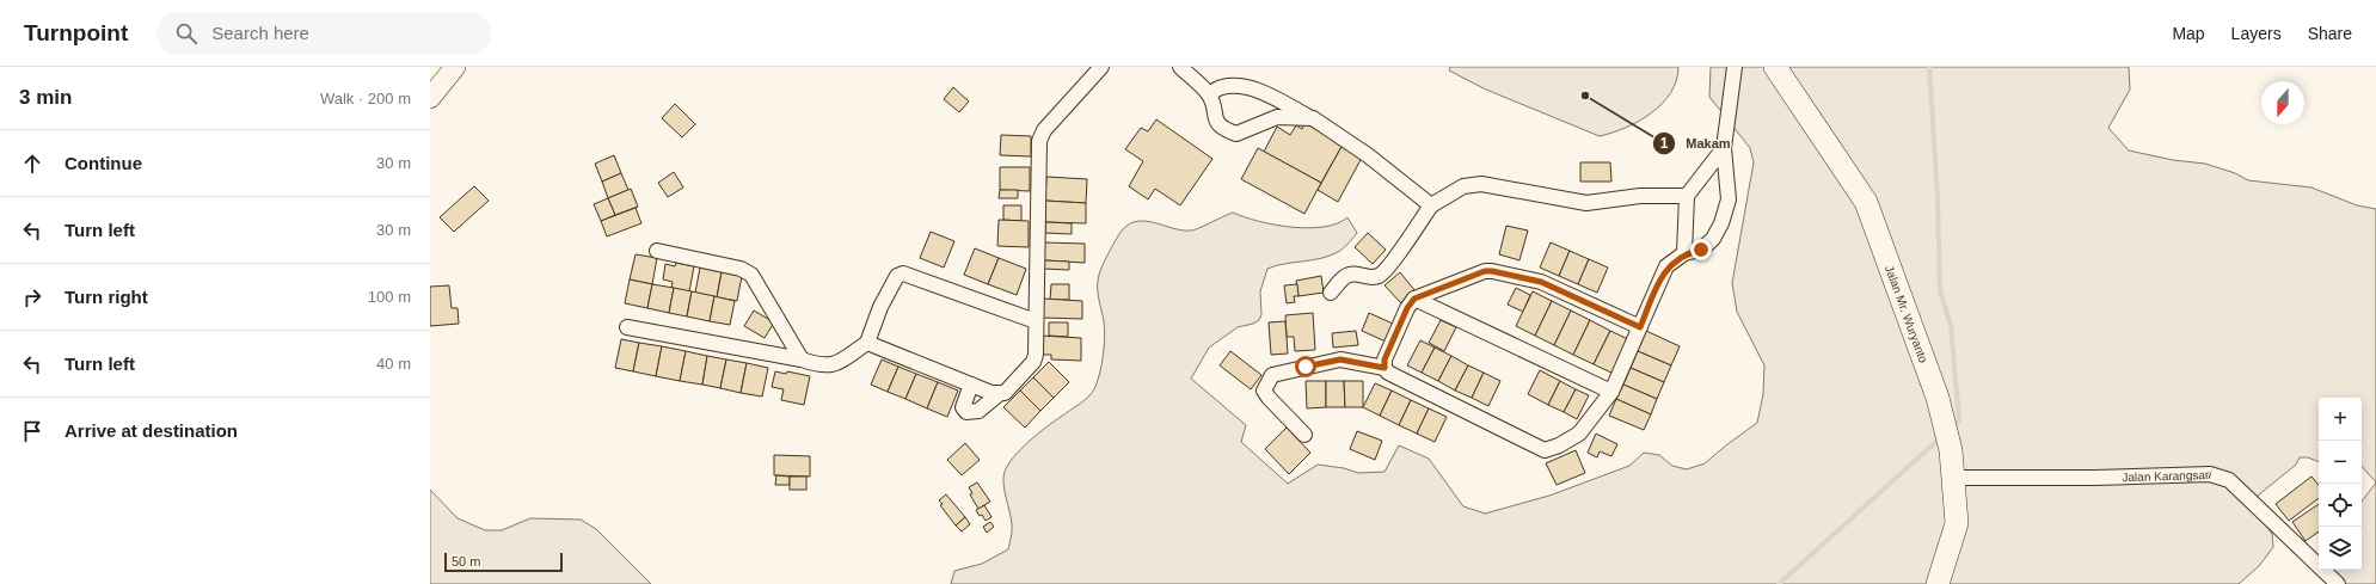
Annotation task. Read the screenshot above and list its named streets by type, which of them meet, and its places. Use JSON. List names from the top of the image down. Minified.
{"streets":{"main road":["Jalan Mr. Wuryanto"],"street":["Jalan Karangsari"]},"crossings":[["Jalan Mr. Wuryanto","Jalan Karangsari"]],"places":["Makam"],"scale_bar":"50 m","north":"bottom","page":{"header":"Turnpoint","search":"Search here","nav":["Map","Layers","Share"],"heading":["3 min","Walk · 200 m"],"list":[["Continue","30 m"],["Turn left","30 m"],["Turn right","100 m"],["Turn left","40 m"],"Arrive at destination"],"map_buttons":["+","−"],"scale":"50 m"}}
